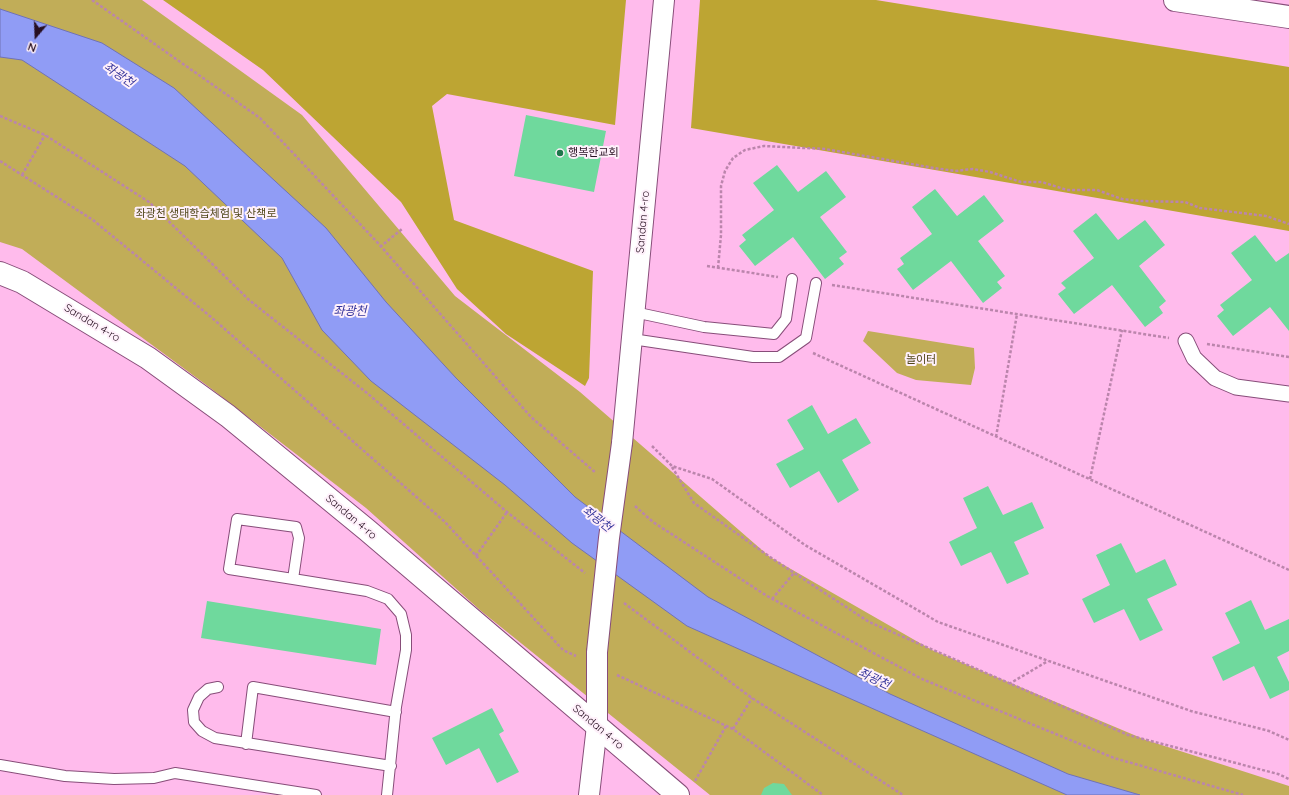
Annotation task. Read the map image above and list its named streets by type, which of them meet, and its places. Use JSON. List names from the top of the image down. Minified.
{"streets":{"street":["Sandan 4-ro"]},"water":["좌광천"],"parks":["좌광천 생태학습체험 및 산책로","놀이터"],"places":["행복한교회"],"north":"bottom"}
